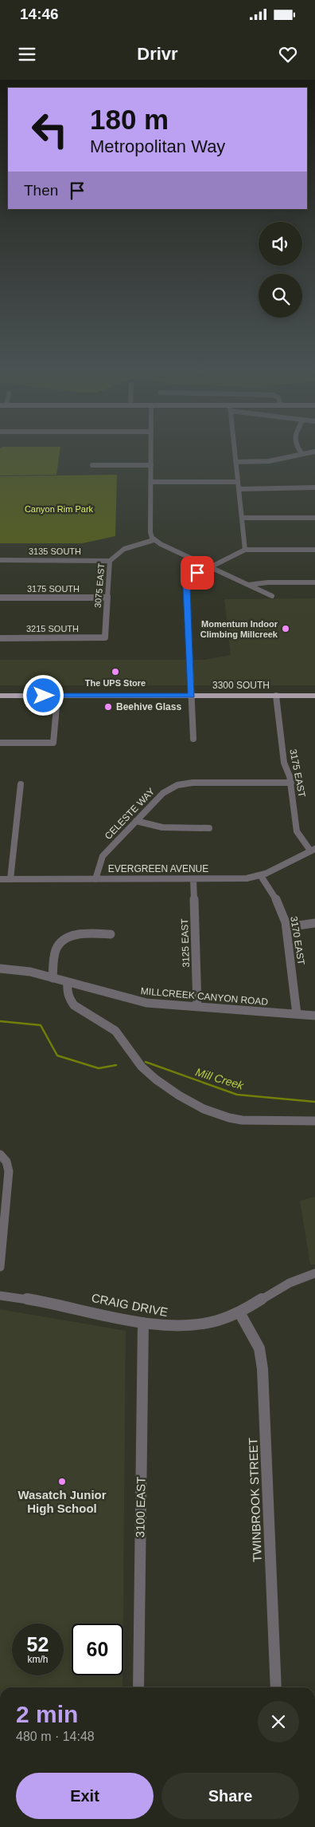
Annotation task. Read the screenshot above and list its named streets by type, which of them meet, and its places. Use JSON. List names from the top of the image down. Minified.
{"streets":{"main road":["3300 SOUTH"],"street":["3135 SOUTH","3075 EAST","3175 SOUTH","3215 SOUTH","3175 EAST","CELESTE WAY","EVERGREEN AVENUE","3170 EAST","3125 EAST","MILLCREEK CANYON ROAD","CRAIG DRIVE","TWINBROOK STREET","3100 EAST"]},"crossings":[["3135 SOUTH","3075 EAST"],["3075 EAST","3175 SOUTH"],["3075 EAST","3215 SOUTH"],["3300 SOUTH","3175 EAST"],["3175 EAST","CELESTE WAY"],["3175 EAST","EVERGREEN AVENUE"],["CELESTE WAY","EVERGREEN AVENUE"],["EVERGREEN AVENUE","3170 EAST"],["EVERGREEN AVENUE","3125 EAST"],["3170 EAST","MILLCREEK CANYON ROAD"],["3125 EAST","MILLCREEK CANYON ROAD"],["CRAIG DRIVE","TWINBROOK STREET"],["CRAIG DRIVE","3100 EAST"]],"water":["Mill Creek"],"parks":["Canyon Rim Park"],"places":["Momentum Indoor Climbing Millcreek","The UPS Store","Beehive Glass","Wasatch Junior High School"],"page":{"status":"14:46","header":"Drivr","turn":["180 m","Metropolitan Way"],"then":"Then","speed":"52 km/h","limit":"60","heading":["2 min","480 m · 14:48"],"buttons":["Exit","Share"]}}
